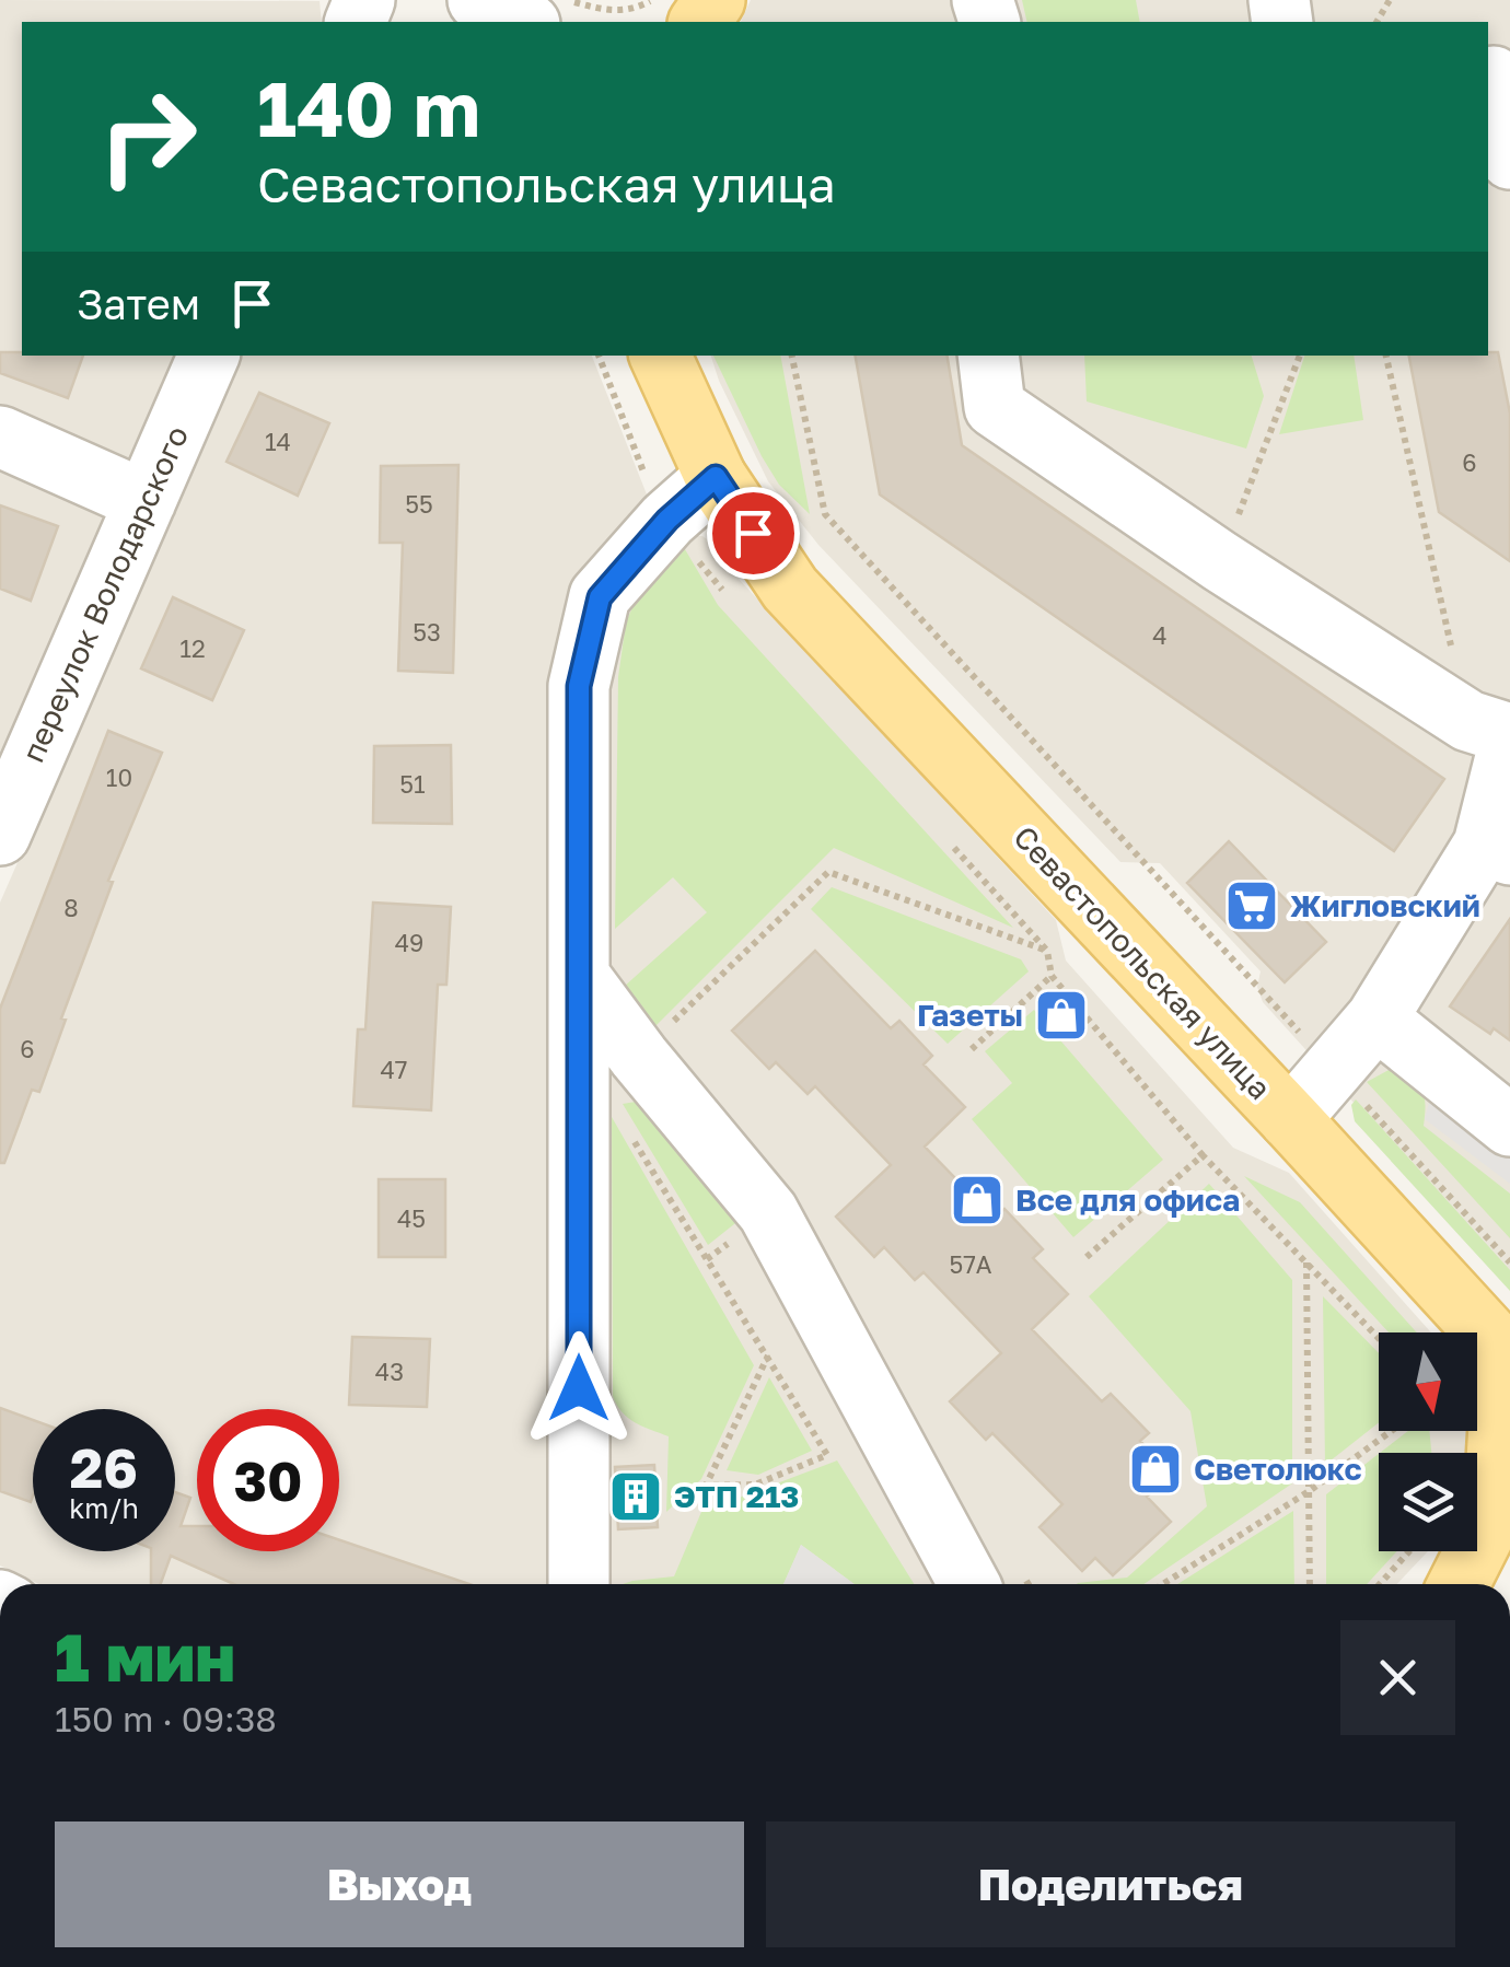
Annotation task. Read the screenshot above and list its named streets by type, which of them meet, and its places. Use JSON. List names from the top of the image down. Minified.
{"streets":{"main road":["Севастопольская улица"],"street":["переулок Володарского"]},"places":{"supermarket":["Жигловский"],"shop":["Газеты","Все для офиса","Светолюкс"],"building":["ЭТП 213"]},"house_numbers":["14","6","55","53","4","12","10","51","8","49","6","47","45","57А","43"],"north":"bottom","page":{"turn":["140 m","Севастопольская улица"],"then":"Затем","speed":"26 km/h","limit":"30","heading":["1 мин","150 m · 09:38"],"buttons":["Выход","Поделиться"]}}
